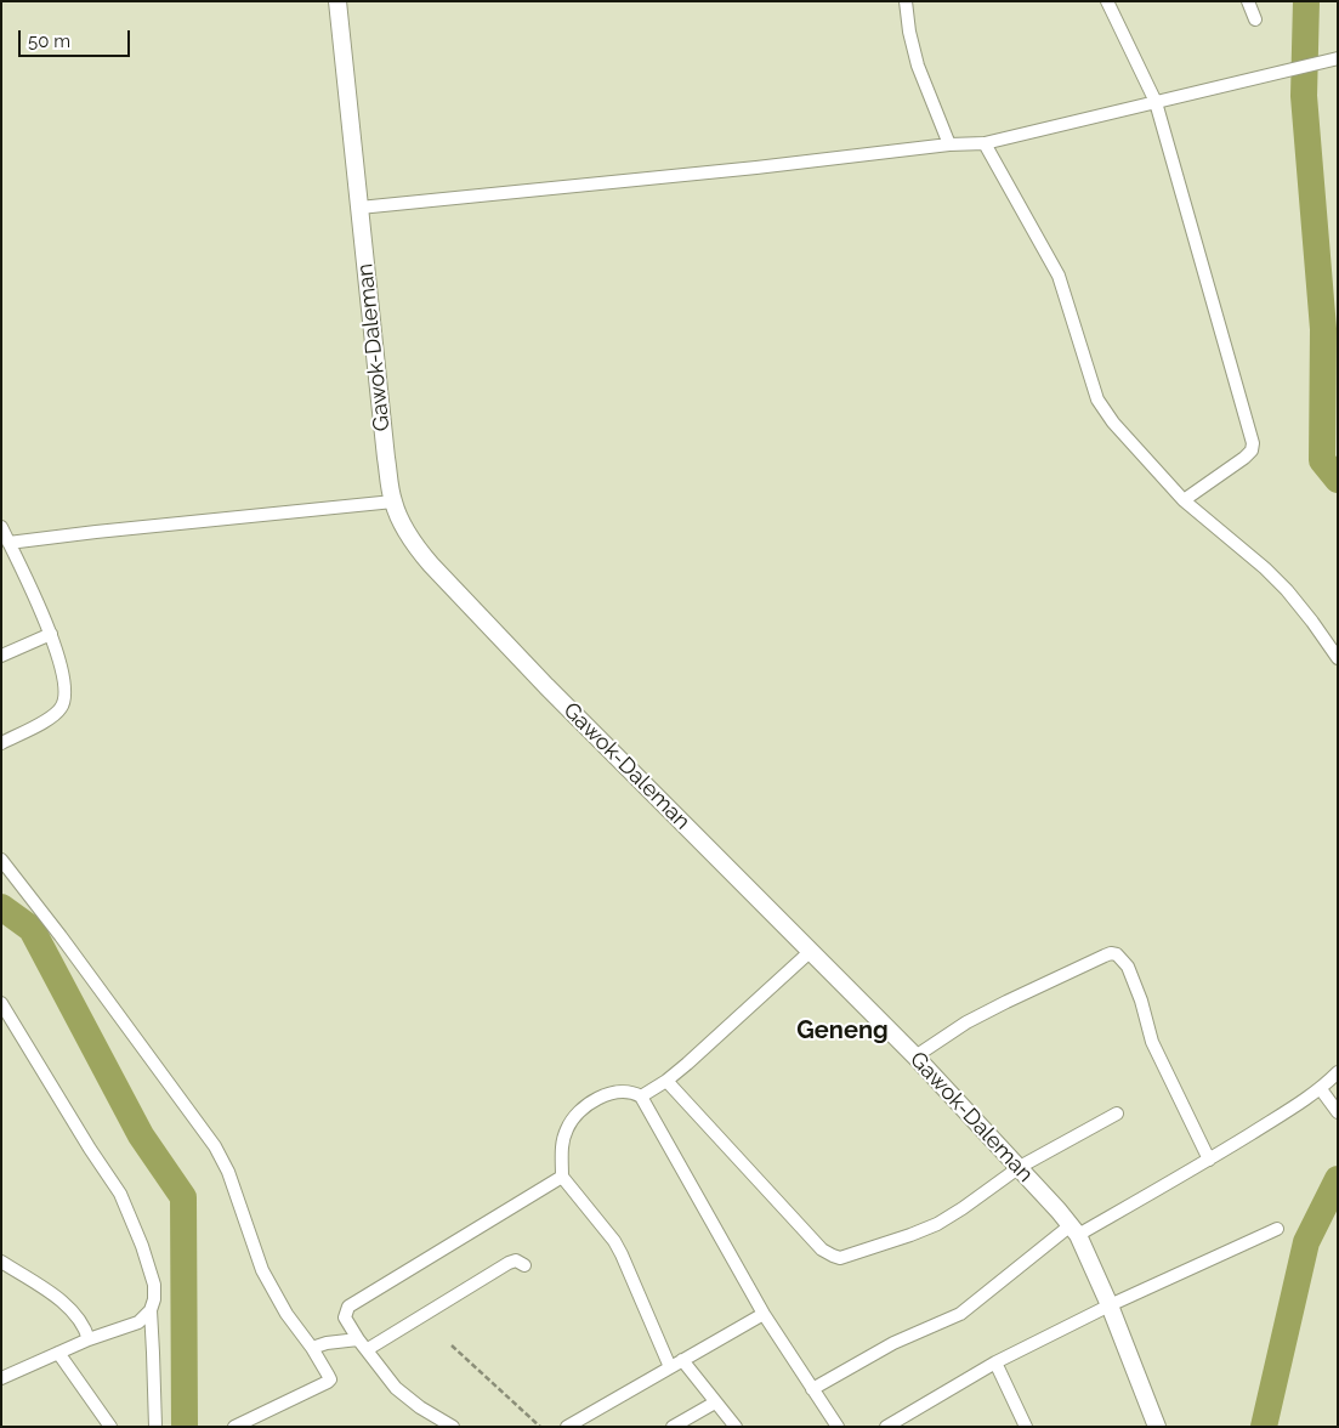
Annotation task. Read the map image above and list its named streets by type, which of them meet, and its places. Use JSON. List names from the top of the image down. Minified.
{"streets":{"street":["Gawok-Daleman"]},"districts":["Geneng"],"scale_bar":"50 m"}
